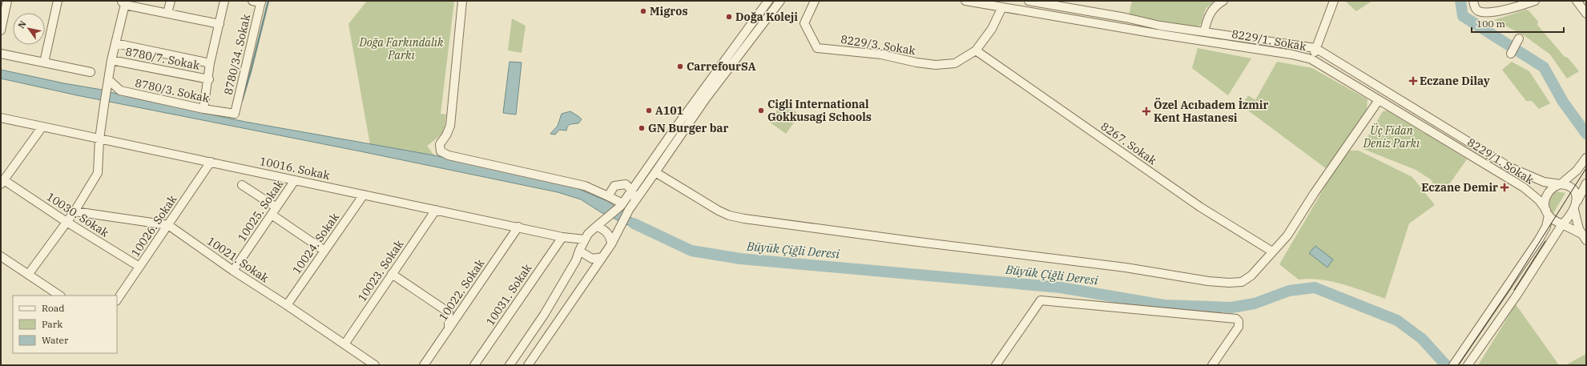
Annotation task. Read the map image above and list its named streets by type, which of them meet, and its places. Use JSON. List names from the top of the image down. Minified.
{"streets":{"street":["8229/1. Sokak","8229/3. Sokak","8780/34. Sokak","8780/7. Sokak","8780/3. Sokak","8267. Sokak","10016. Sokak","10025. Sokak","10030. Sokak","10026. Sokak","10024. Sokak","10021. Sokak","10023. Sokak","10022. Sokak","10031. Sokak"]},"crossings":[["8229/3. Sokak","8267. Sokak"],["8780/34. Sokak","8780/3. Sokak"],["10016. Sokak","10025. Sokak"],["10016. Sokak","10026. Sokak"],["10016. Sokak","10024. Sokak"],["10016. Sokak","10023. Sokak"],["10016. Sokak","10022. Sokak"],["10016. Sokak","10031. Sokak"],["10025. Sokak","10021. Sokak"],["10030. Sokak","10026. Sokak"],["10026. Sokak","10021. Sokak"],["10024. Sokak","10021. Sokak"],["10021. Sokak","10023. Sokak"]],"water":["Büyük Çiğli Deresi"],"parks":["Doğa Farkındalık Parkı","Üç Fidan Deniz Parkı"],"places":{"other":["Migros","Doğa Koleji","CarrefourSA","A101","Cigli International Gokkusagi Schools","GN Burger bar"],"health":["Eczane Dilay","Özel Acıbadem İzmir Kent Hastanesi","Eczane Demir"]},"legend":["Road","Park","Water"],"scale_bar":"100 m","north":"top left"}
